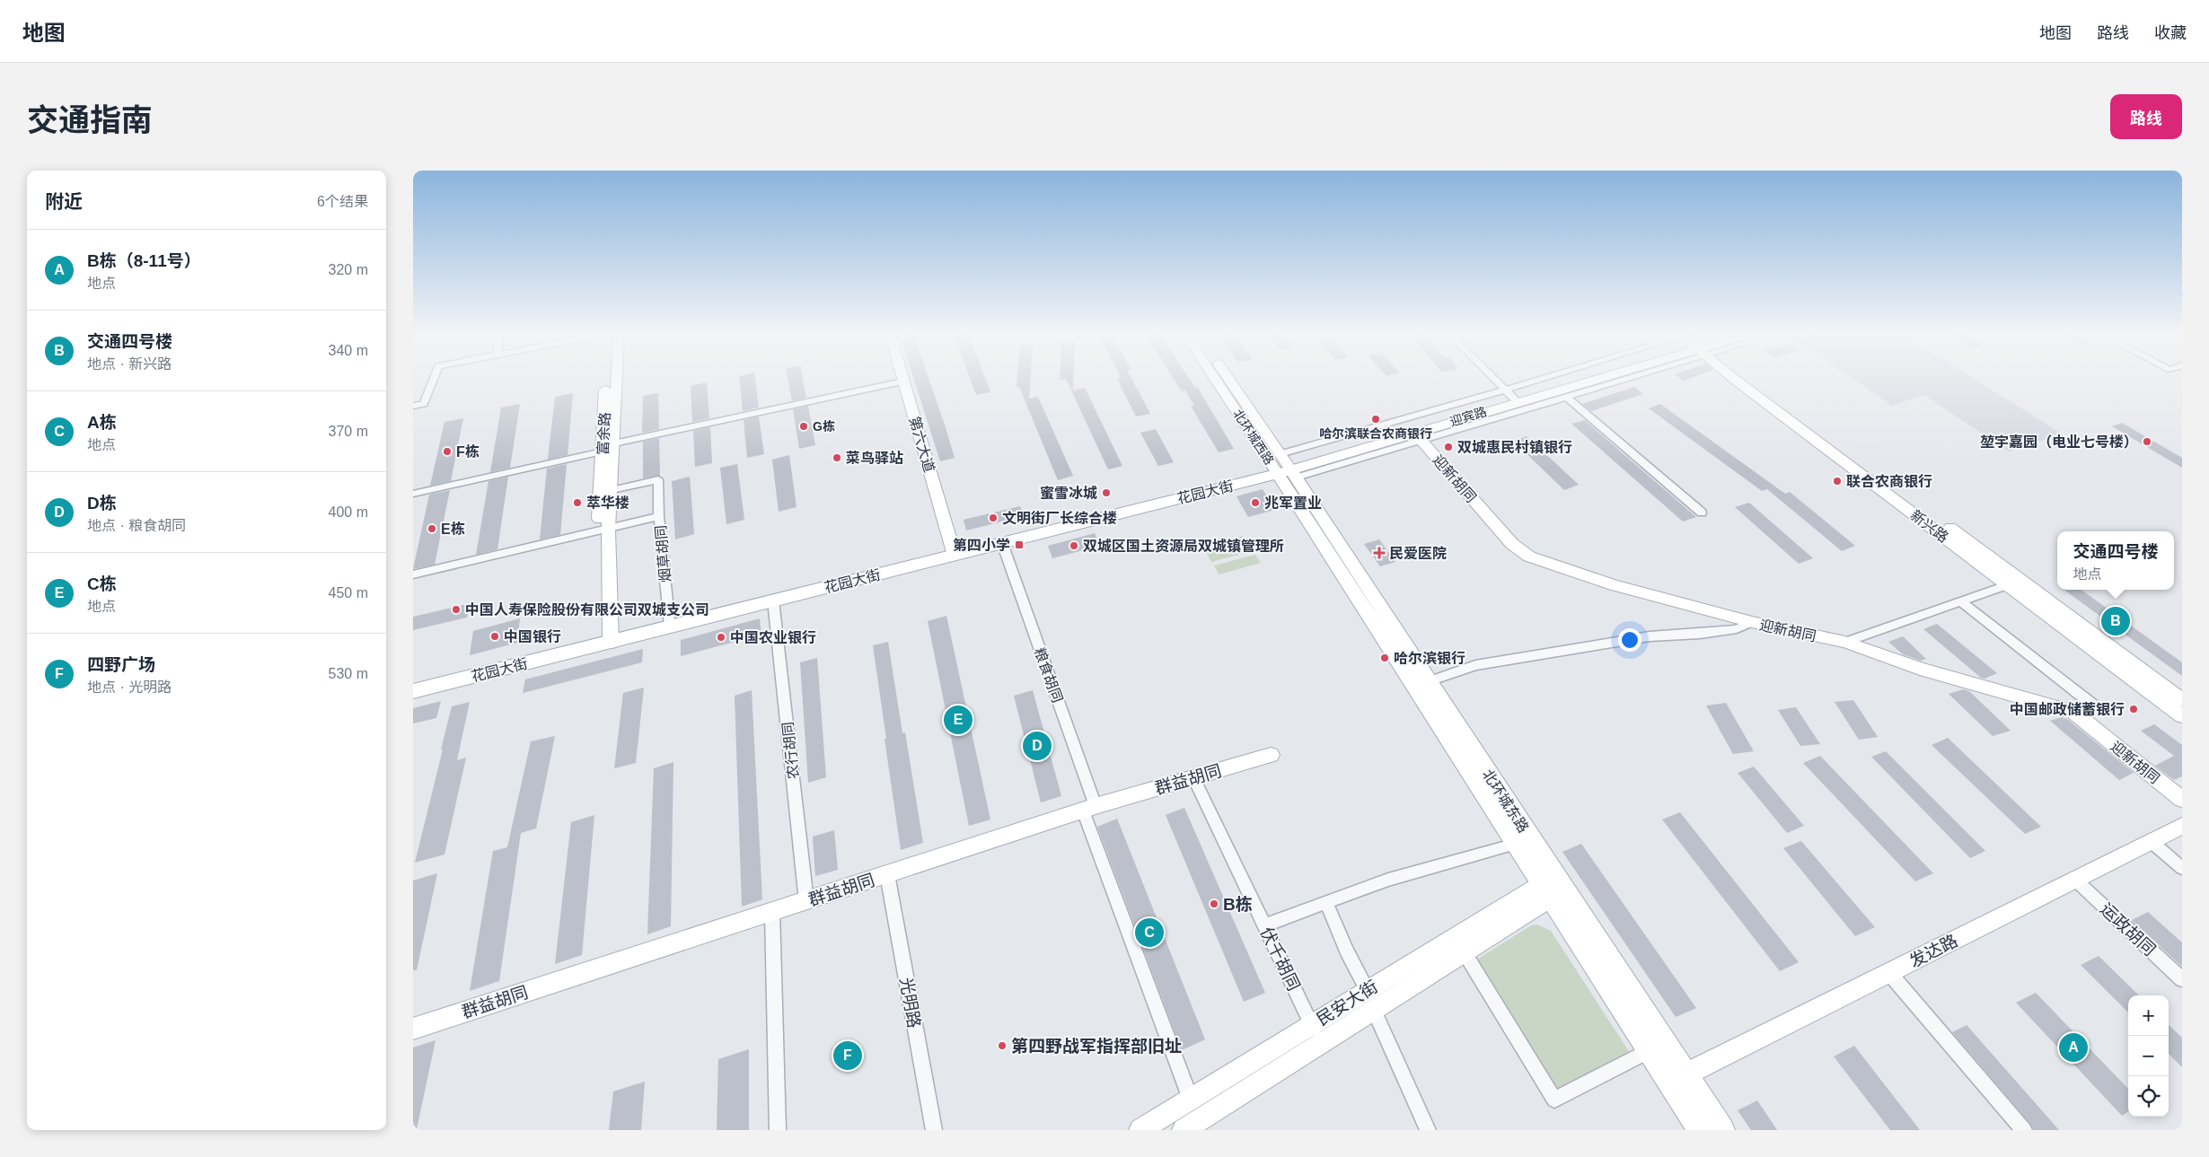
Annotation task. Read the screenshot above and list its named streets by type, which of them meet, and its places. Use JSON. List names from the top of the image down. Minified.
{"streets":{"main road":["迎宾路","花园大街","北环城东路"],"street":["富余路","北环城西路","第六大道","迎新胡同","新兴路","烟草胡同","粮食胡同","农行胡同","群益胡同","运政胡同","发达路","伏千胡同","光明路","民安大街"]},"crossings":[["迎宾路","北环城西路"],["迎宾路","迎新胡同"],["迎宾路","花园大街"],["迎宾路","北环城东路"],["富余路","花园大街"],["富余路","烟草胡同"],["北环城西路","花园大街"],["北环城西路","北环城东路"],["第六大道","花园大街"],["花园大街","烟草胡同"],["花园大街","粮食胡同"],["花园大街","农行胡同"],["花园大街","北环城东路"],["粮食胡同","群益胡同"],["粮食胡同","民安大街"],["农行胡同","群益胡同"],["群益胡同","伏千胡同"],["群益胡同","光明路"],["北环城东路","发达路"],["北环城东路","民安大街"],["运政胡同","发达路"],["伏千胡同","民安大街"]],"places":{"other":["哈尔滨联合农商银行","G栋","堃宇嘉园（电业七号楼）","双城惠民村镇银行","F栋","菜鸟驿站","联合农商银行","蜜雪冰城","萃华楼","兆军置业","文明街厂长综合楼","E栋","双城区国土资源局双城镇管理所","中国人寿保险股份有限公司双城支公司","中国银行","中国农业银行","哈尔滨银行","中国邮政储蓄银行","B栋","第四野战军指挥部旧址"],"transit":["第四小学"],"health":["民爱医院"]},"page":{"header":"地图","nav":["地图","路线","收藏"],"title":"交通指南","buttons":"路线","heading":["附近","6个结果"],"list":[{"mark":"A","name":"B栋（8-11号）","note":"地点","value":"320 m"},{"mark":"B","name":"交通四号楼","note":"地点 · 新兴路","value":"340 m"},{"mark":"C","name":"A栋","note":"地点","value":"370 m"},{"mark":"D","name":"D栋","note":"地点 · 粮食胡同","value":"400 m"},{"mark":"E","name":"C栋","note":"地点","value":"450 m"},{"mark":"F","name":"四野广场","note":"地点 · 光明路","value":"530 m"}],"popup":["交通四号楼","地点"],"pins":["B","E","D","C","A","F"],"map_buttons":["+","−"]}}
